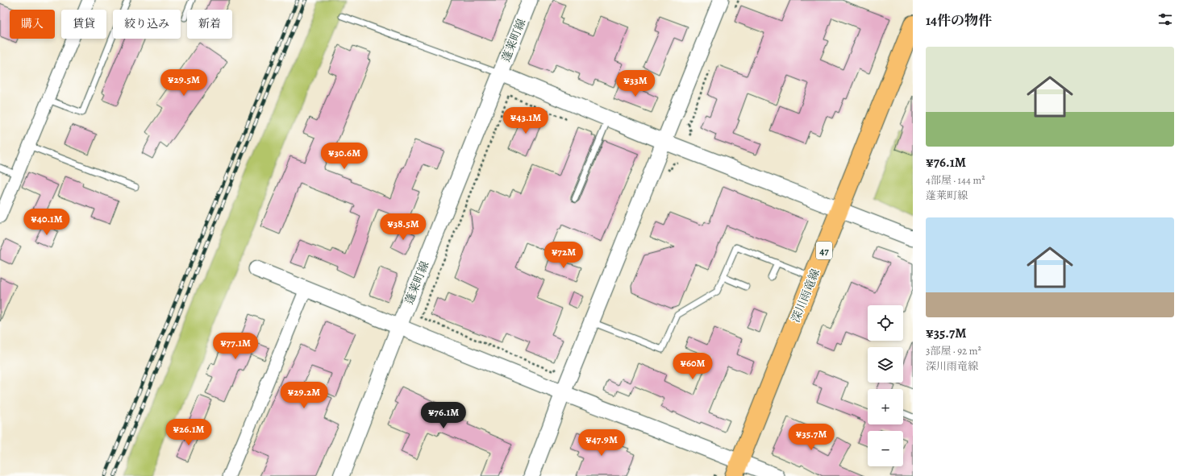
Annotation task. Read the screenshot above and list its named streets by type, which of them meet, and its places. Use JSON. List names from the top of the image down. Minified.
{"streets":{"main road":["47","深川雨竜線"],"street":["蓬莱町線"]},"page":{"heading":"14件の物件","chip":["購入","賃貸","絞り込み","新着"],"list":[{"name":"¥76.1M","note":"4部屋 · 144 m² · 蓬莱町線"},{"name":"¥35.7M","note":"3部屋 · 92 m² · 深川雨竜線"}],"price":["¥29.5M","¥33M","¥43.1M","¥30.6M","¥40.1M","¥38.5M","¥72M","¥77.1M","¥60M","¥29.2M","¥76.1M","¥26.1M","¥35.7M","¥47.9M"],"map_buttons":["+","−"]}}
